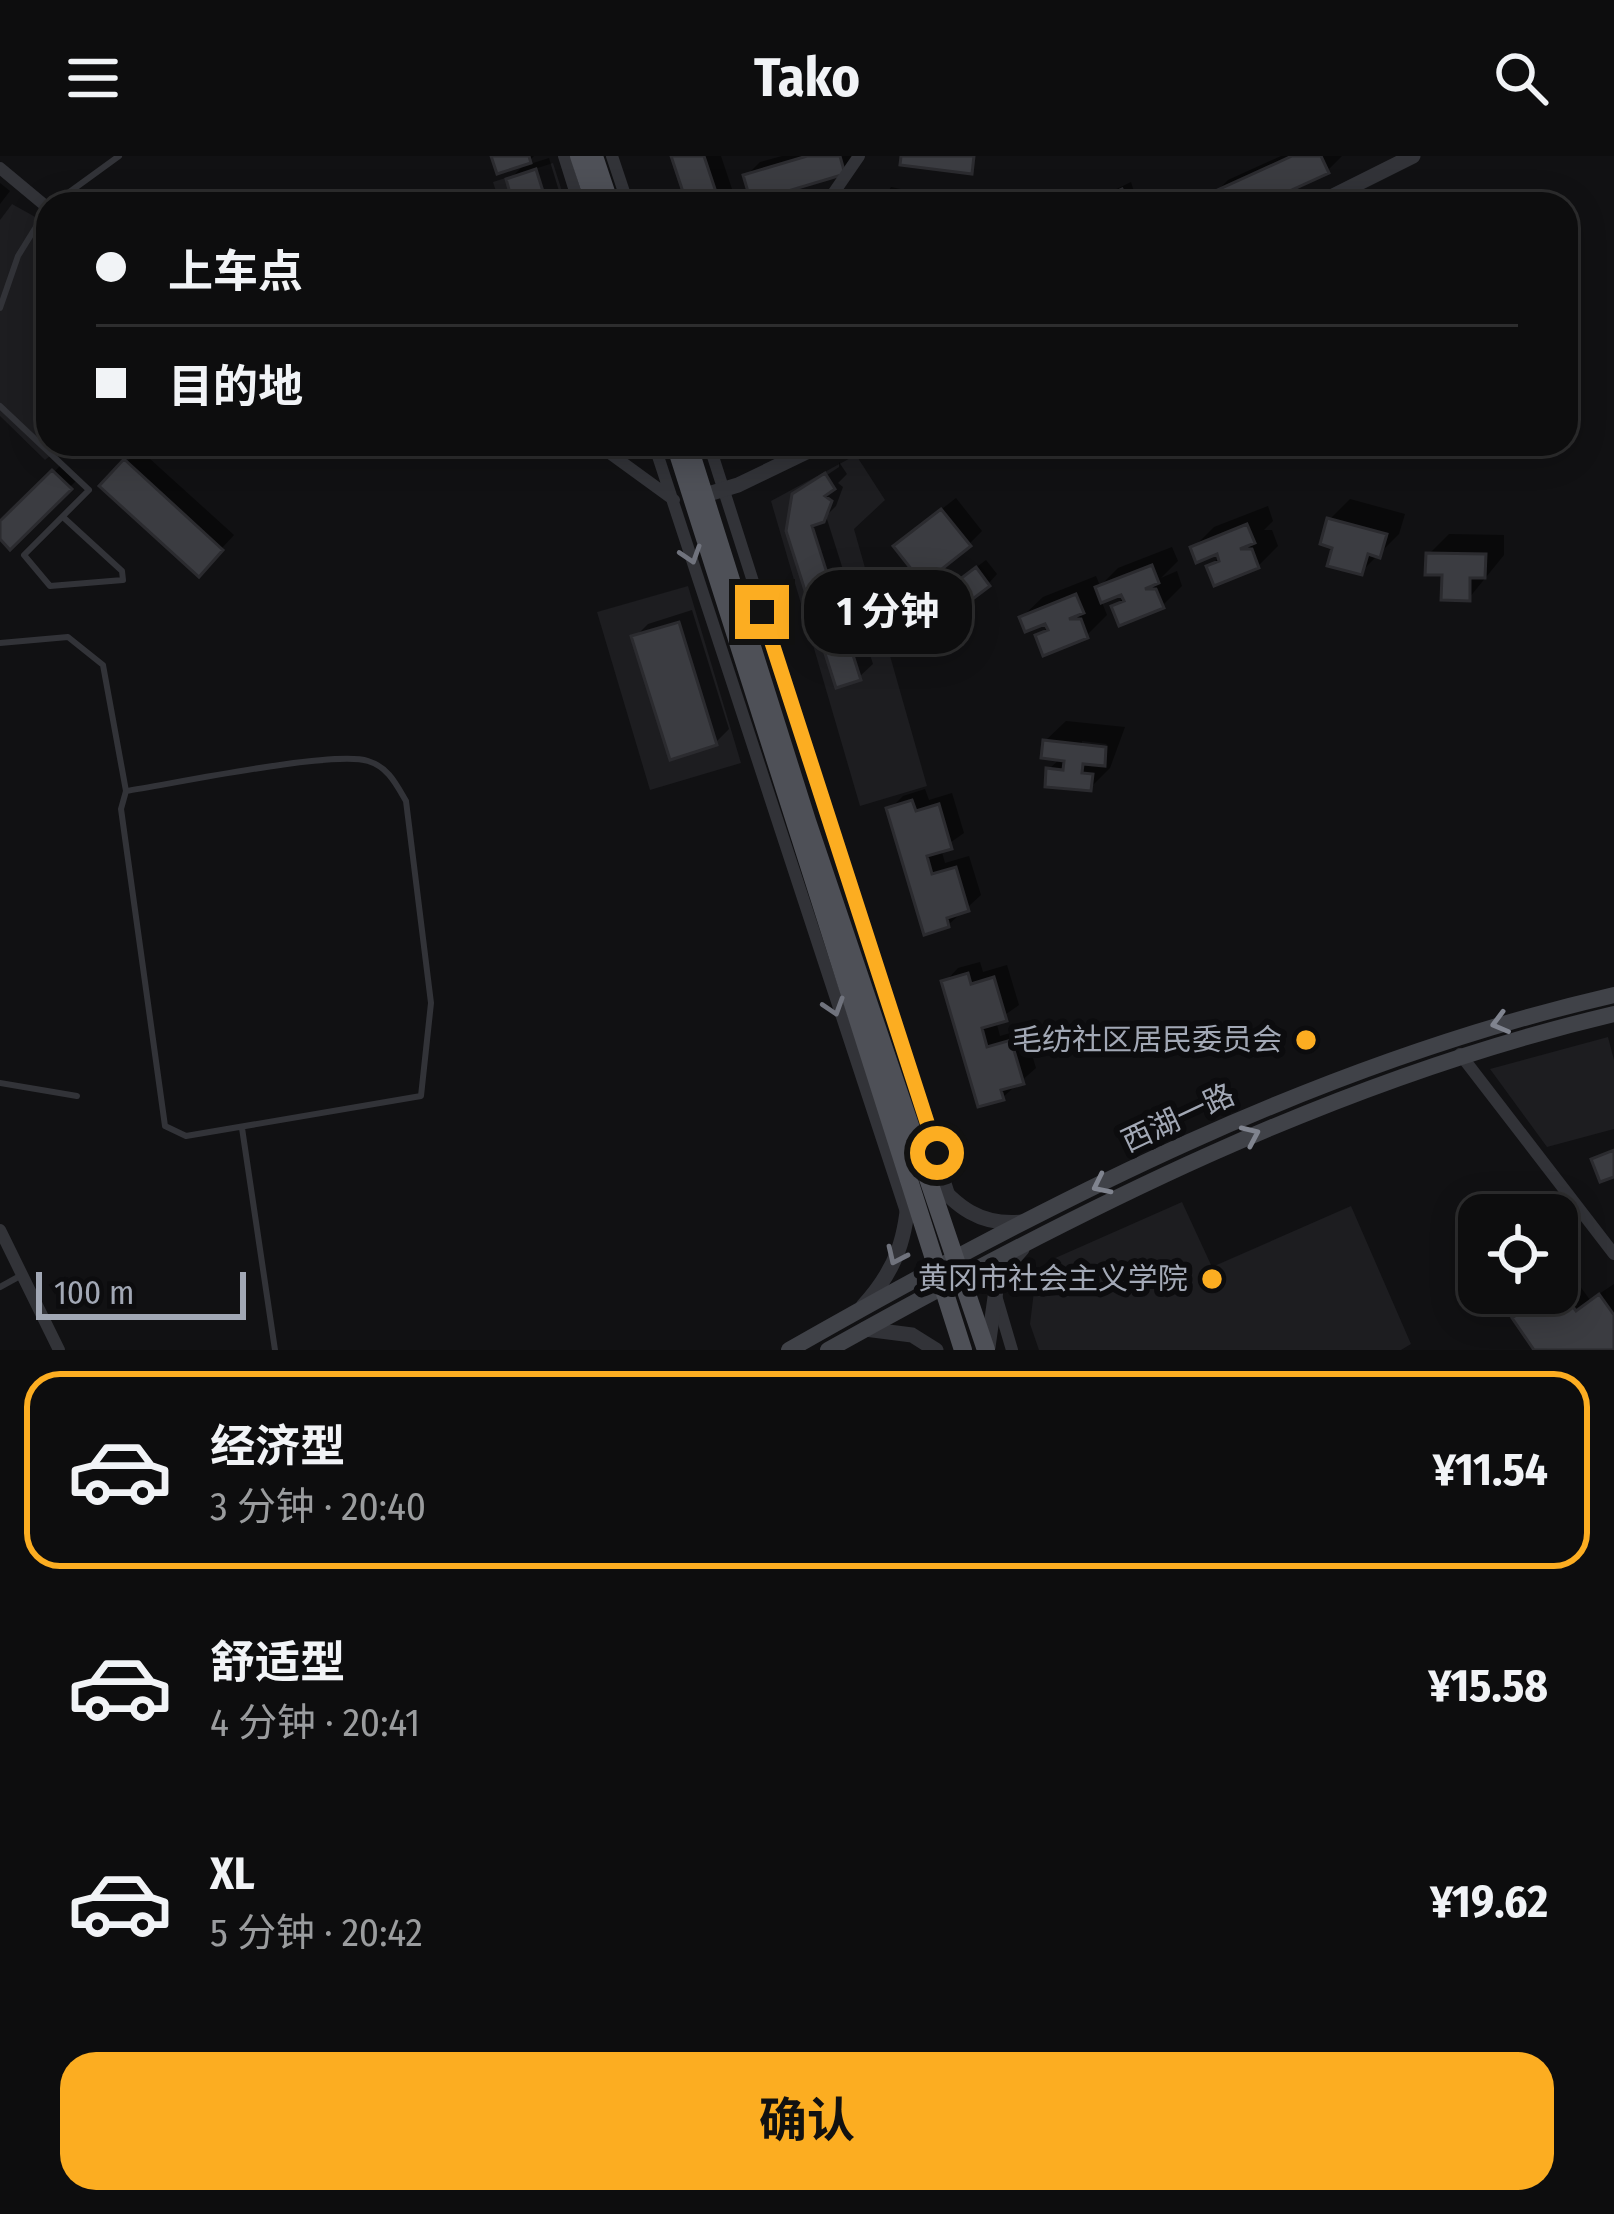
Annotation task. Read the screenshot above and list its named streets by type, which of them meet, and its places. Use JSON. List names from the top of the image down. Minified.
{"streets":{"main road":["西湖一路"]},"places":["毛纺社区居民委员会","黄冈市社会主义学院"],"scale_bar":"100 m","page":{"header":"Tako","banner":["上车点","目的地"],"bubble":"1 分钟","scale":"100 m","list":[{"name":"经济型","note":"3 分钟 · 20:40","value":"¥11.54"},{"name":"舒适型","note":"4 分钟 · 20:41","value":"¥15.58"},{"name":"XL","note":"5 分钟 · 20:42","value":"¥19.62"}],"buttons":"确认"}}
